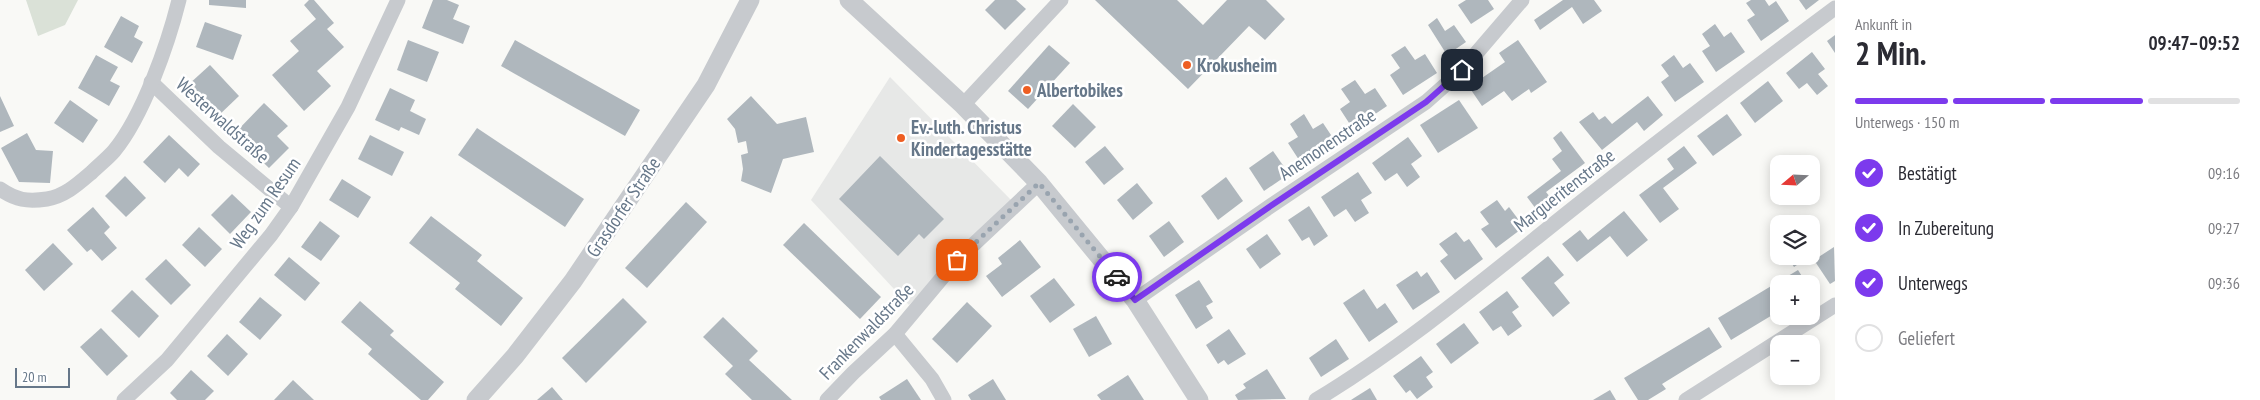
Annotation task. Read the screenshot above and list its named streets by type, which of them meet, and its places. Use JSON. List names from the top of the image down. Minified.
{"streets":{"street":["Westerwaldstraße","Anemonenstraße","Margueritenstraße","Weg zum Resum","Grasdorfer Straße","Frankenwaldstraße"]},"crossings":[["Westerwaldstraße","Weg zum Resum"]],"places":["Krokusheim","Albertobikes","Ev.-luth. Christus Kindertagesstätte"],"scale_bar":"20 m","north":"left","page":{"heading":["2 Min.","Ankunft in","09:47–09:52"],"bar":"Unterwegs · 150 m","list":[["Bestätigt","09:16"],["In Zubereitung","09:27"],["Unterwegs","09:36"],"Geliefert"],"map_buttons":["+","−"],"scale":"20 m"}}
